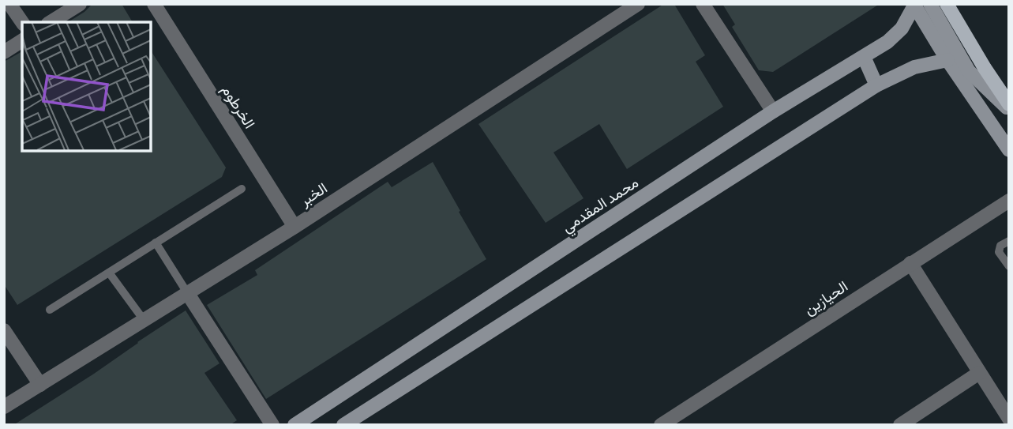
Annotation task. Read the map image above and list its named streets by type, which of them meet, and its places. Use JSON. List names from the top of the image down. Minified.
{"streets":{"street":["الخرطوم","الخبر","محمد المقدمي","الحيازين"]},"crossings":[["الخرطوم","الخبر"]]}
